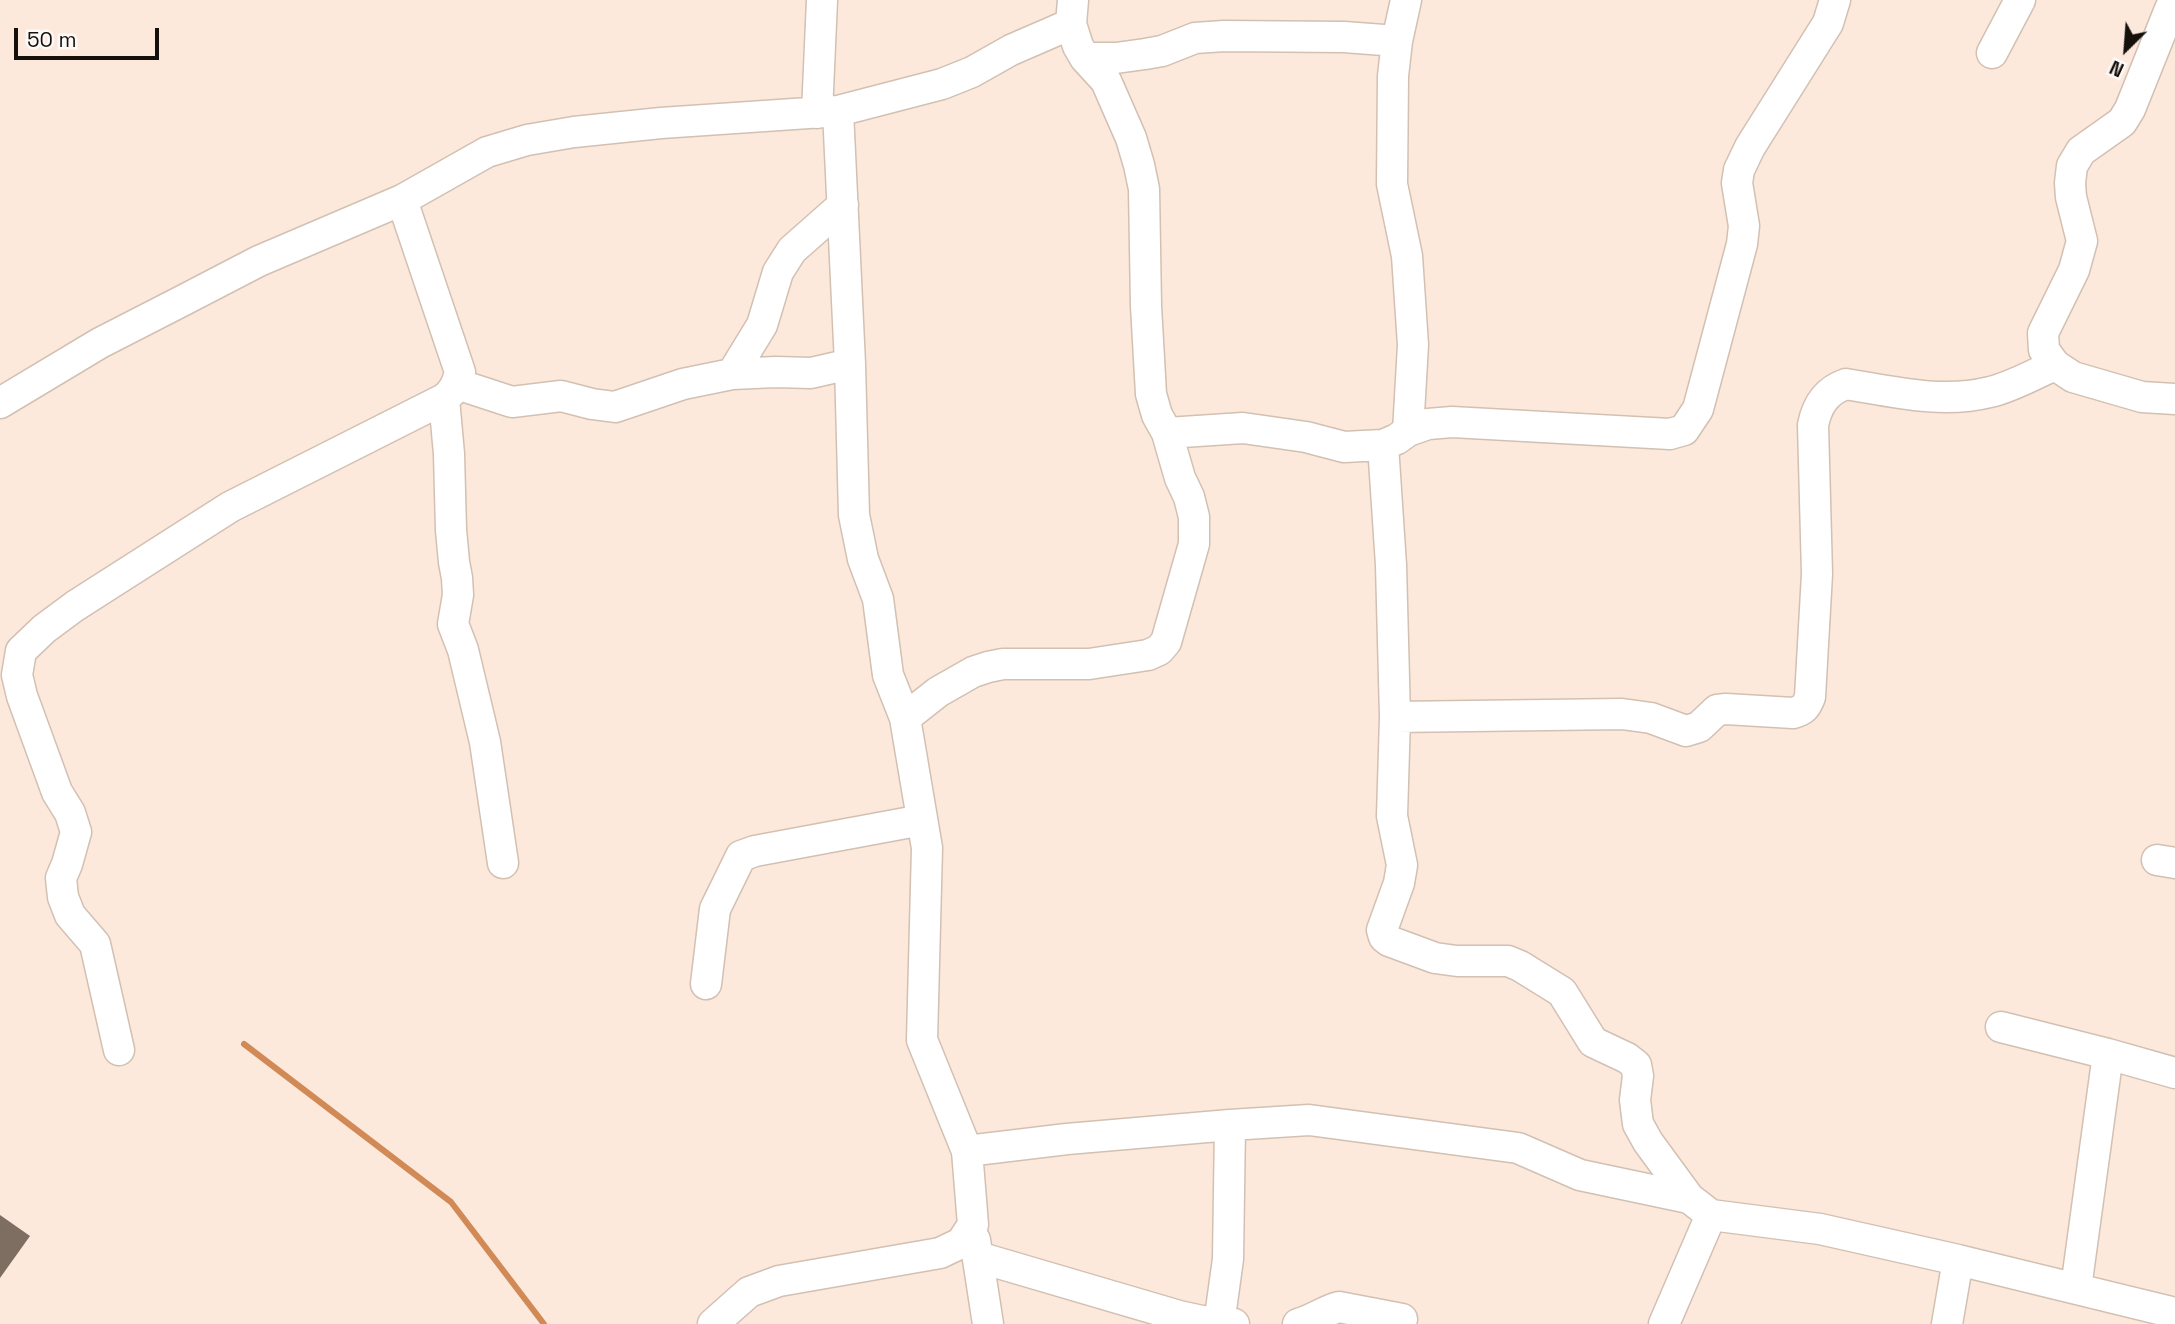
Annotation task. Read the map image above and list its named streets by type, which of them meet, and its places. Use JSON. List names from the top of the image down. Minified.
{"scale_bar":"50 m","north":"bottom left"}
